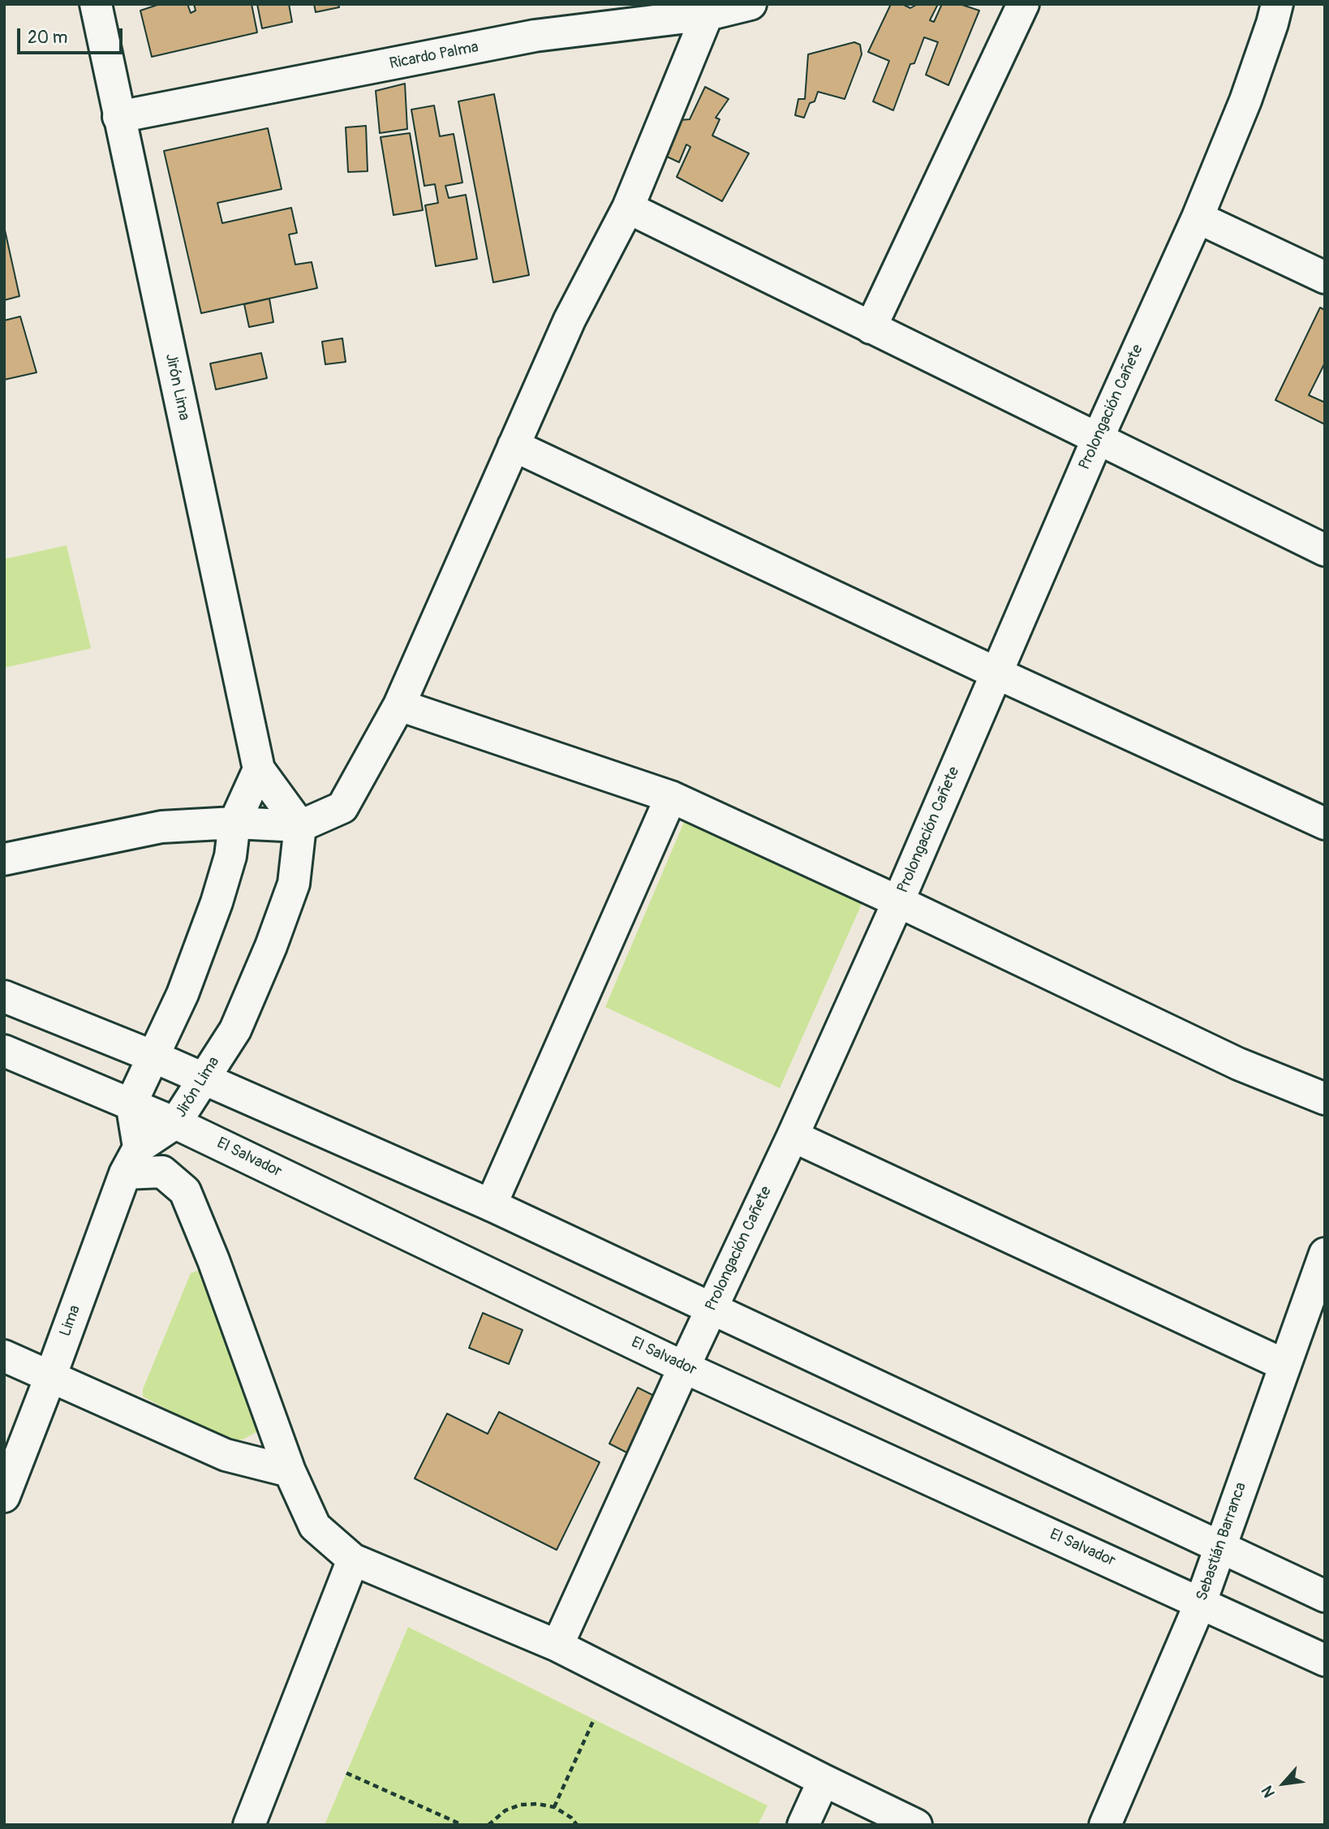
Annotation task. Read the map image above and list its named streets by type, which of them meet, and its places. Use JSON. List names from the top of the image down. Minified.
{"streets":{"street":["Ricardo Palma","Jirón Lima","Prolongación Cañete","El Salvador","Lima","Sebastián Barranca"]},"crossings":[["Ricardo Palma","Jirón Lima"],["Jirón Lima","El Salvador"],["Jirón Lima","Lima"],["Prolongación Cañete","El Salvador"],["El Salvador","Sebastián Barranca"]],"scale_bar":"20 m","north":"bottom left"}
